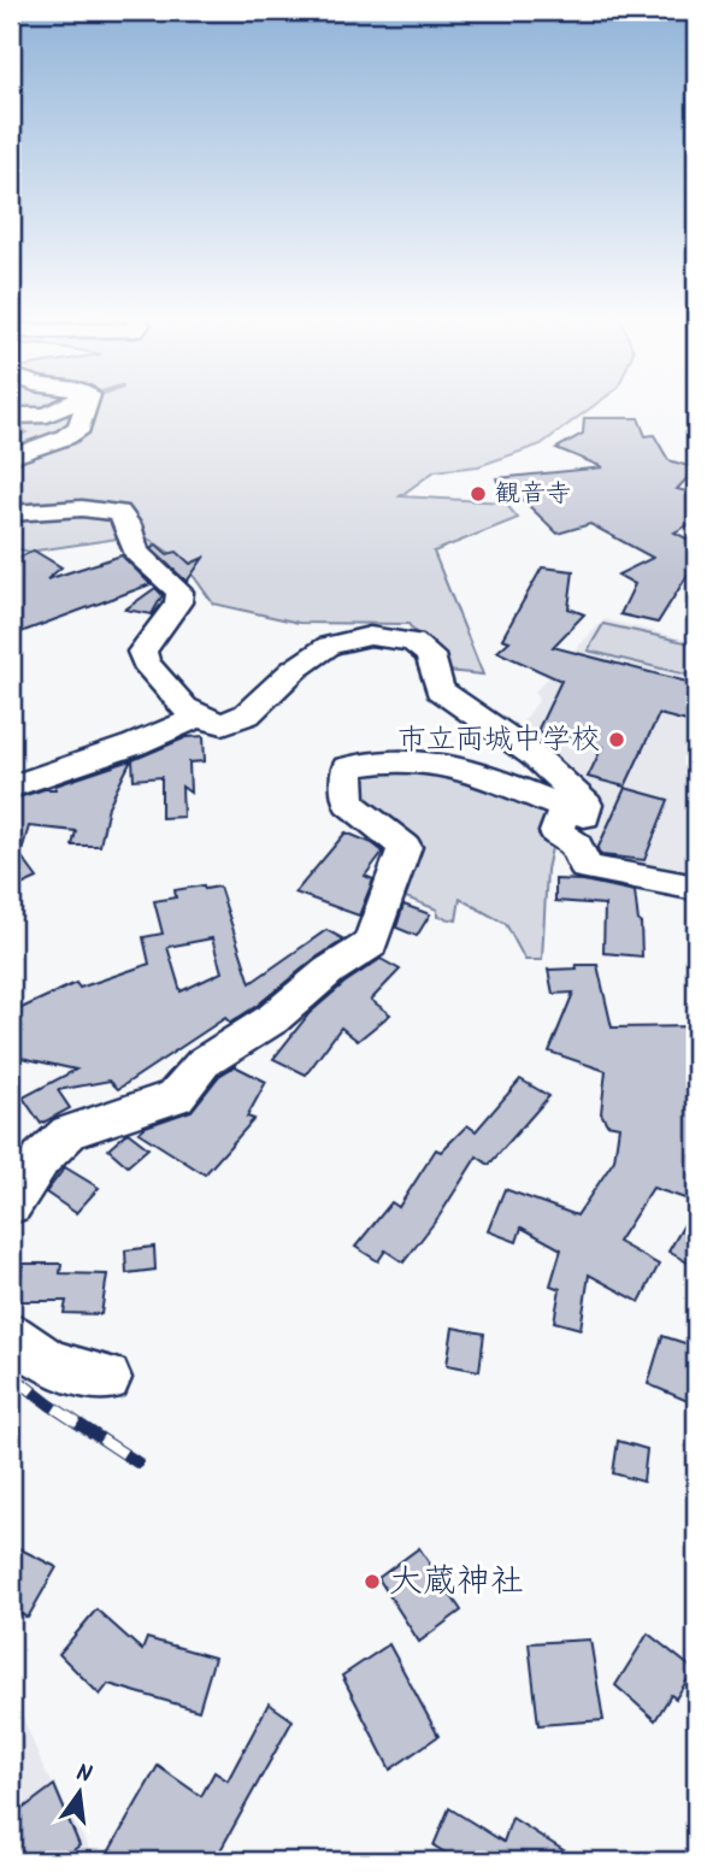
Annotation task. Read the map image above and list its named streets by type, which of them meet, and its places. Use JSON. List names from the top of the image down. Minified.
{"places":["観音寺","市立両城中学校","大蔵神社"],"north":"top"}
